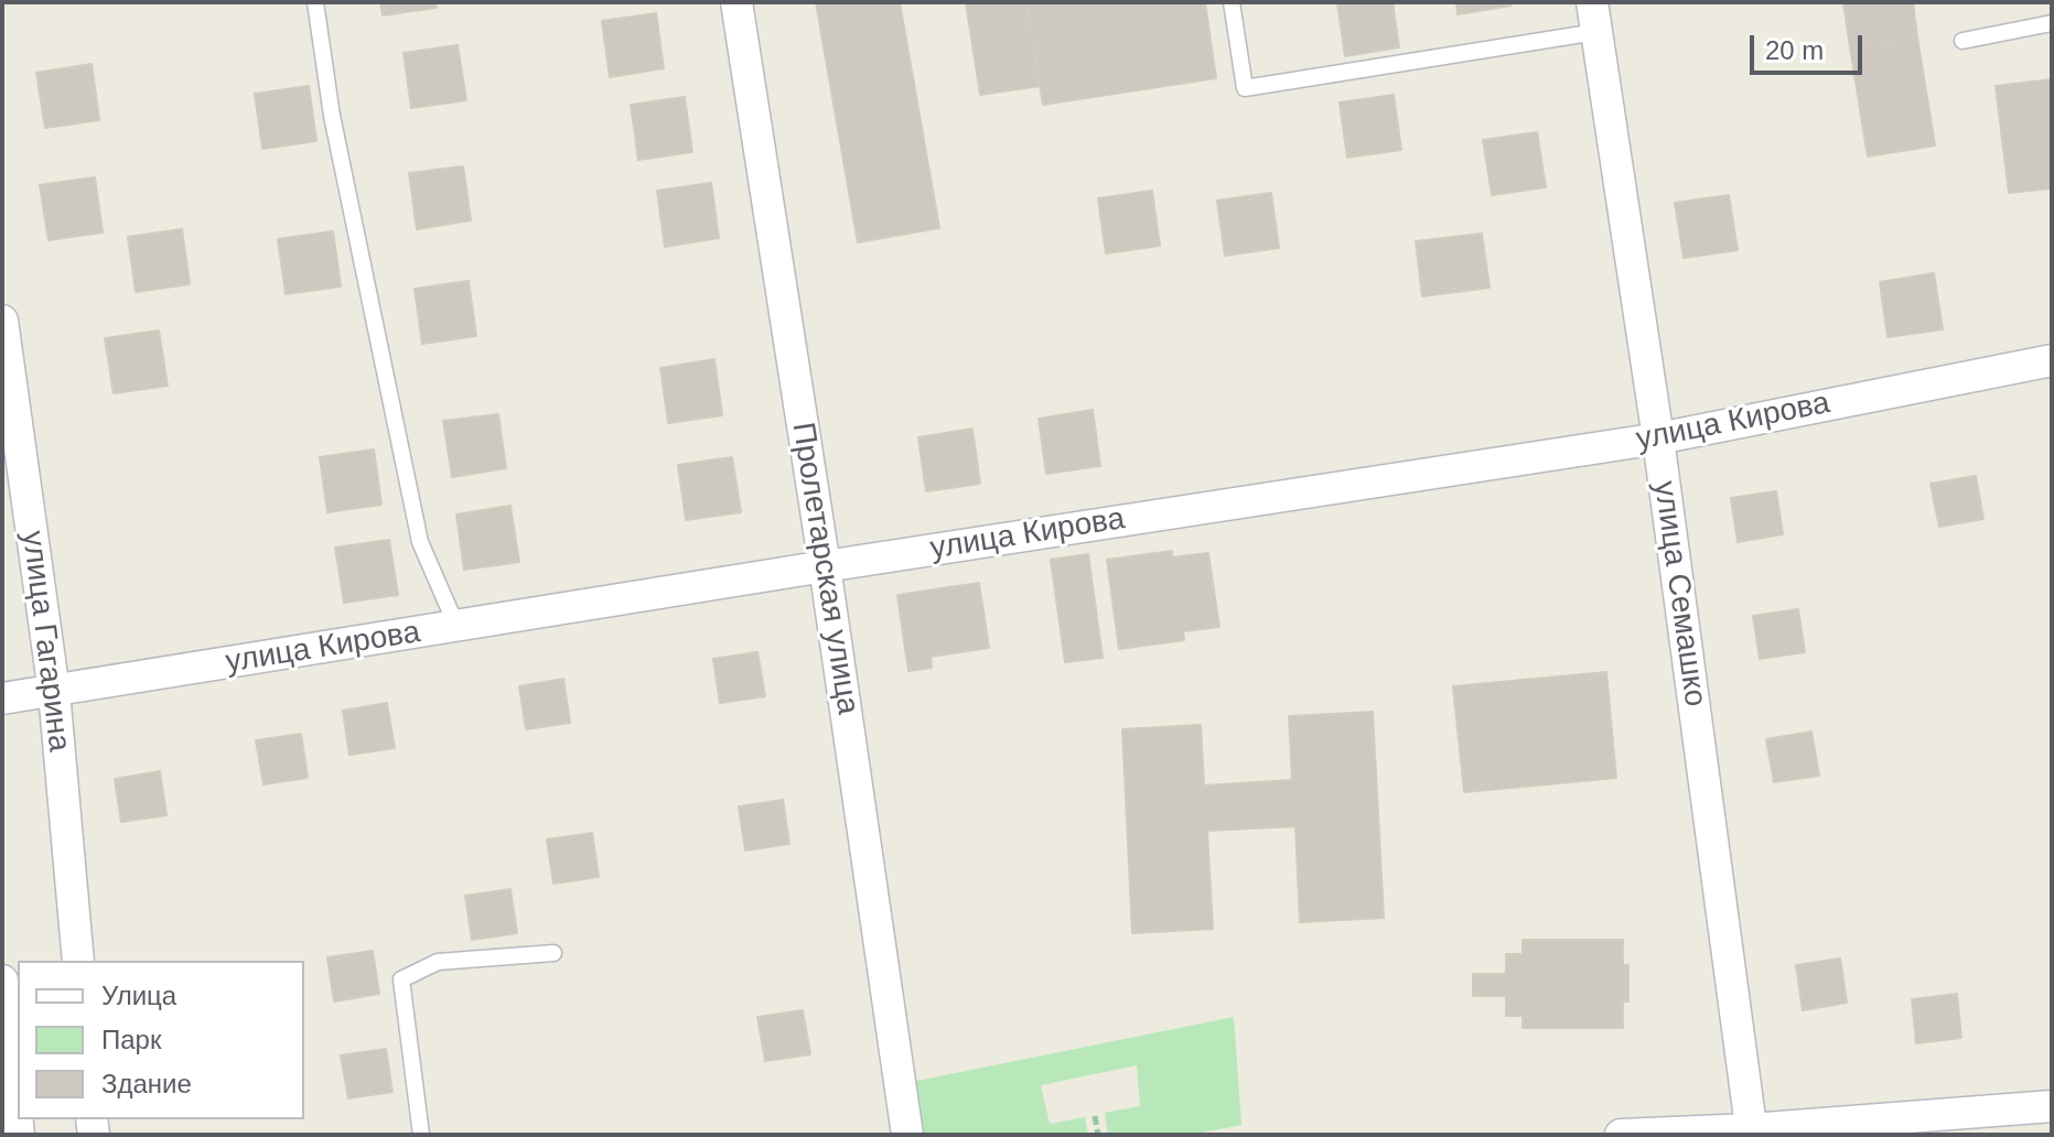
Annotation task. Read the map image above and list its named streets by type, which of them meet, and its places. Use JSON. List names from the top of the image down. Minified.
{"streets":{"street":["улица Кирова","Пролетарская улица","улица Семашко","улица Гагарина"]},"crossings":[["улица Кирова","Пролетарская улица"],["улица Кирова","улица Семашко"],["улица Кирова","улица Гагарина"]],"legend":["Улица","Парк","Здание"],"scale_bar":"20 m"}
